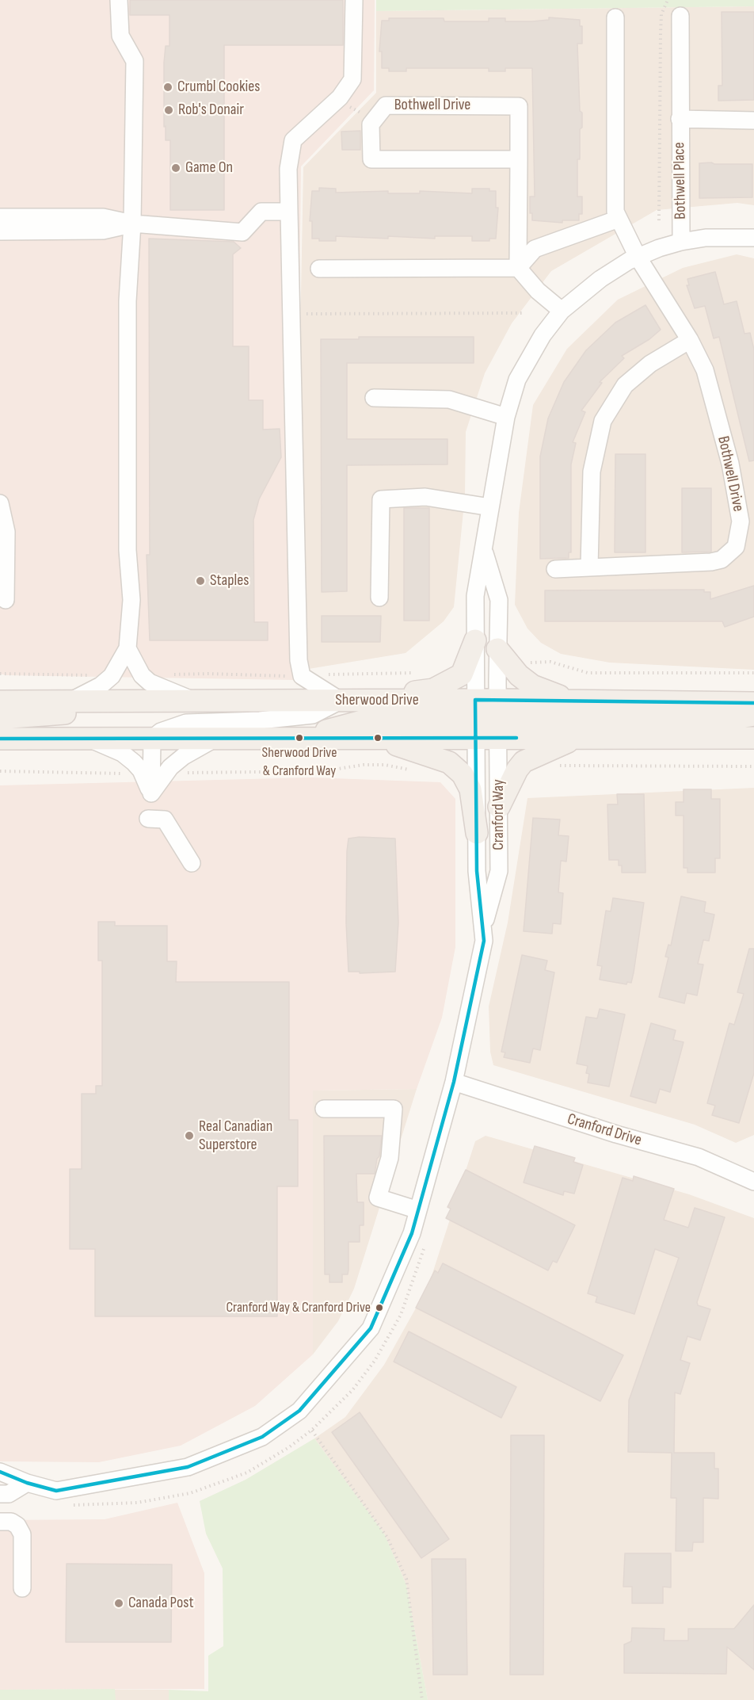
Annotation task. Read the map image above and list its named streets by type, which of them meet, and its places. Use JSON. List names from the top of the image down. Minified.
{"streets":{"main road":["Sherwood Drive"],"street":["Bothwell Drive","Bothwell Place","Cranford Way","Cranford Drive"]},"crossings":[["Sherwood Drive","Cranford Way"],["Cranford Way","Cranford Drive"]],"places":["Crumbl Cookies","Rob's Donair","Game On","Staples","Sherwood Drive & Cranford Way","Real Canadian Superstore","Cranford Way & Cranford Drive","Canada Post"]}
